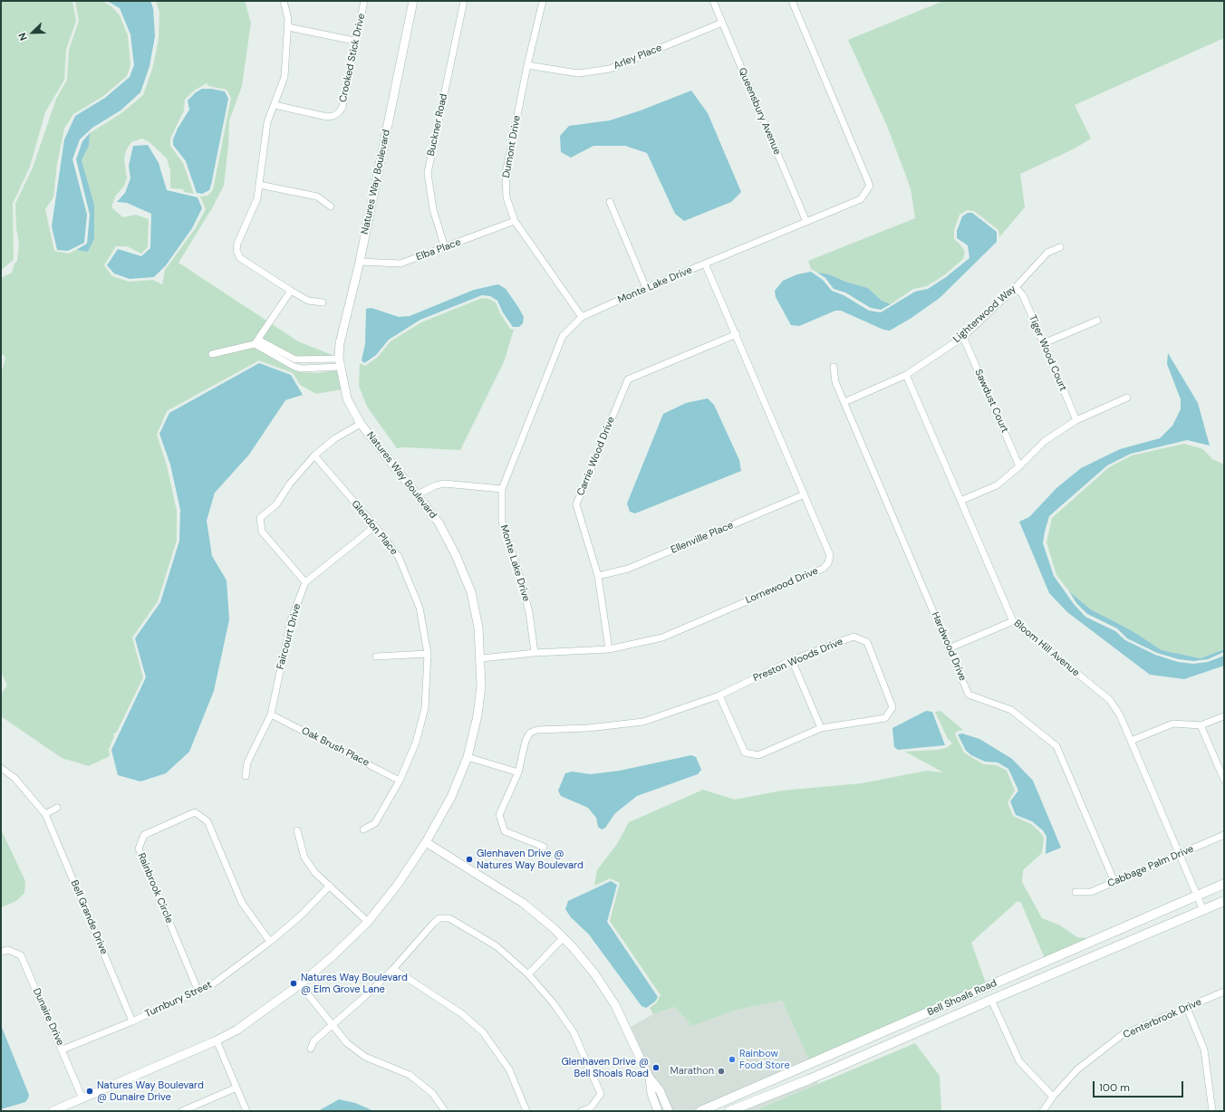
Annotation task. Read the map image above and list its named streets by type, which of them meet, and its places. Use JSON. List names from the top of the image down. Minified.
{"streets":{"main road":["Bell Shoals Road"],"street":["Arley Place","Crooked Stick Drive","Queensbury Avenue","Buckner Road","Dumont Drive","Natures Way Boulevard","Elba Place","Monte Lake Drive","Lighterwood Way","Tiger Wood Court","Sawdust Court","Carrie Wood Drive","Glendon Place","Ellenville Place","Lornewood Drive","Faircourt Drive","Hardwood Drive","Bloom Hill Avenue","Preston Woods Drive","Oak Brush Place","Cabbage Palm Drive","Rainbrook Circle","Bell Grande Drive","Turnbury Street","Dunaire Drive","Centerbrook Drive"]},"crossings":[["Arley Place","Queensbury Avenue"],["Arley Place","Dumont Drive"],["Queensbury Avenue","Monte Lake Drive"],["Buckner Road","Elba Place"],["Dumont Drive","Elba Place"],["Dumont Drive","Monte Lake Drive"],["Natures Way Boulevard","Elba Place"],["Natures Way Boulevard","Lornewood Drive"],["Natures Way Boulevard","Dunaire Drive"],["Monte Lake Drive","Lornewood Drive"],["Lighterwood Way","Tiger Wood Court"],["Lighterwood Way","Sawdust Court"],["Lighterwood Way","Hardwood Drive"],["Lighterwood Way","Bloom Hill Avenue"],["Carrie Wood Drive","Ellenville Place"],["Carrie Wood Drive","Lornewood Drive"],["Glendon Place","Oak Brush Place"],["Ellenville Place","Lornewood Drive"],["Faircourt Drive","Oak Brush Place"],["Hardwood Drive","Cabbage Palm Drive"],["Bloom Hill Avenue","Cabbage Palm Drive"],["Bloom Hill Avenue","Bell Shoals Road"],["Rainbrook Circle","Turnbury Street"],["Bell Grande Drive","Turnbury Street"],["Turnbury Street","Dunaire Drive"]],"places":["Glenhaven Drive @ Natures Way Boulevard","Natures Way Boulevard @ Elm Grove Lane","Rainbow Food Store","Glenhaven Drive @ Bell Shoals Road","Marathon","Natures Way Boulevard @ Dunaire Drive"],"scale_bar":"100 m","north":"bottom left"}
